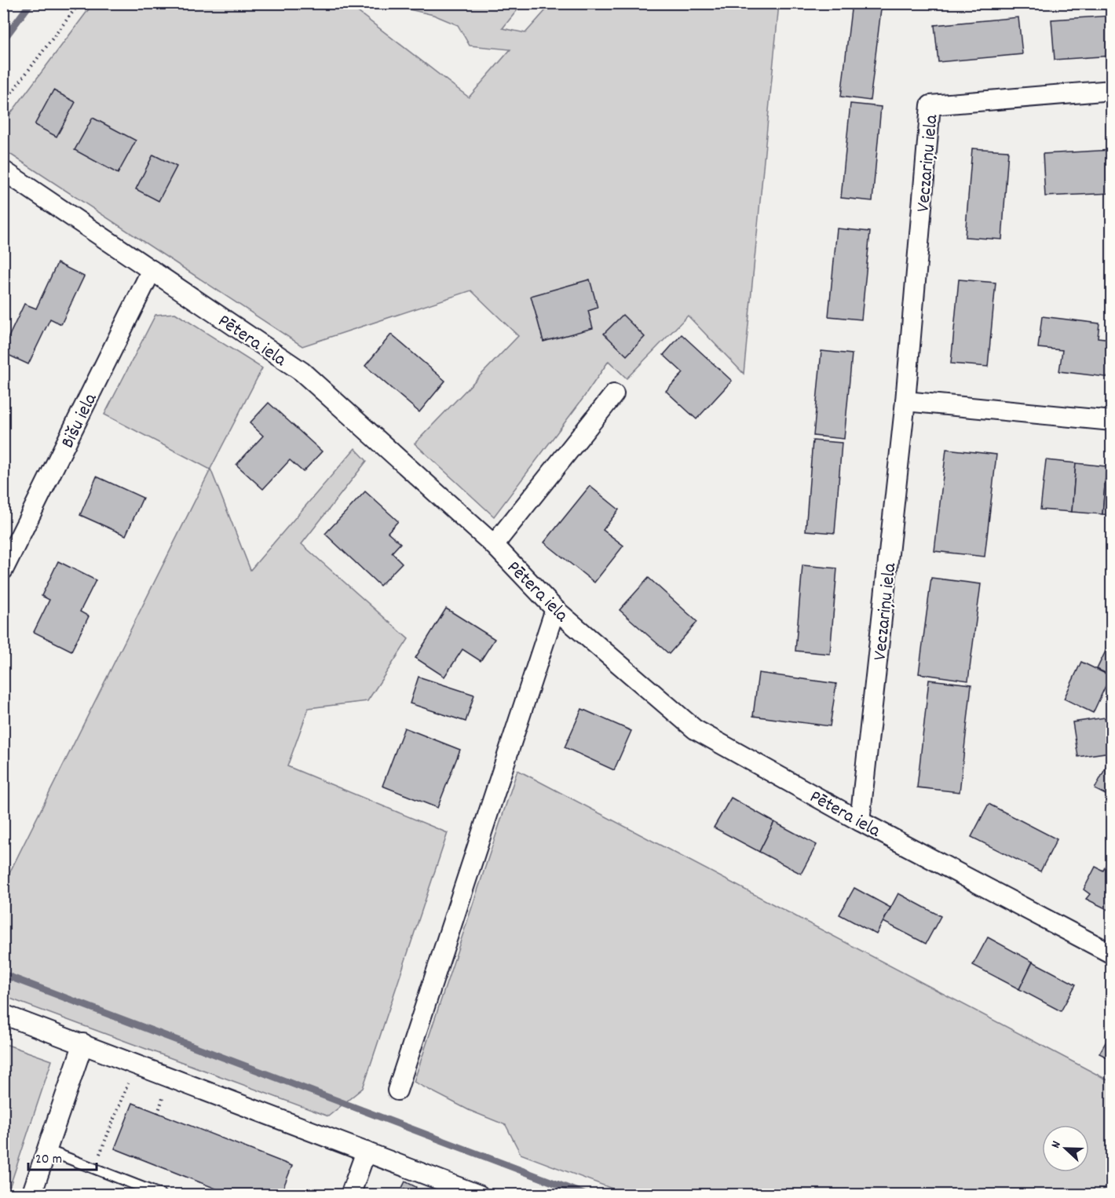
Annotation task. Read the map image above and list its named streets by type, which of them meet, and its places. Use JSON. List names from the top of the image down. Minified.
{"streets":{"street":["Veczariņu iela","Pētera iela","Bišu iela"]},"crossings":[["Veczariņu iela","Pētera iela"],["Pētera iela","Bišu iela"]],"scale_bar":"20 m","north":"left"}
